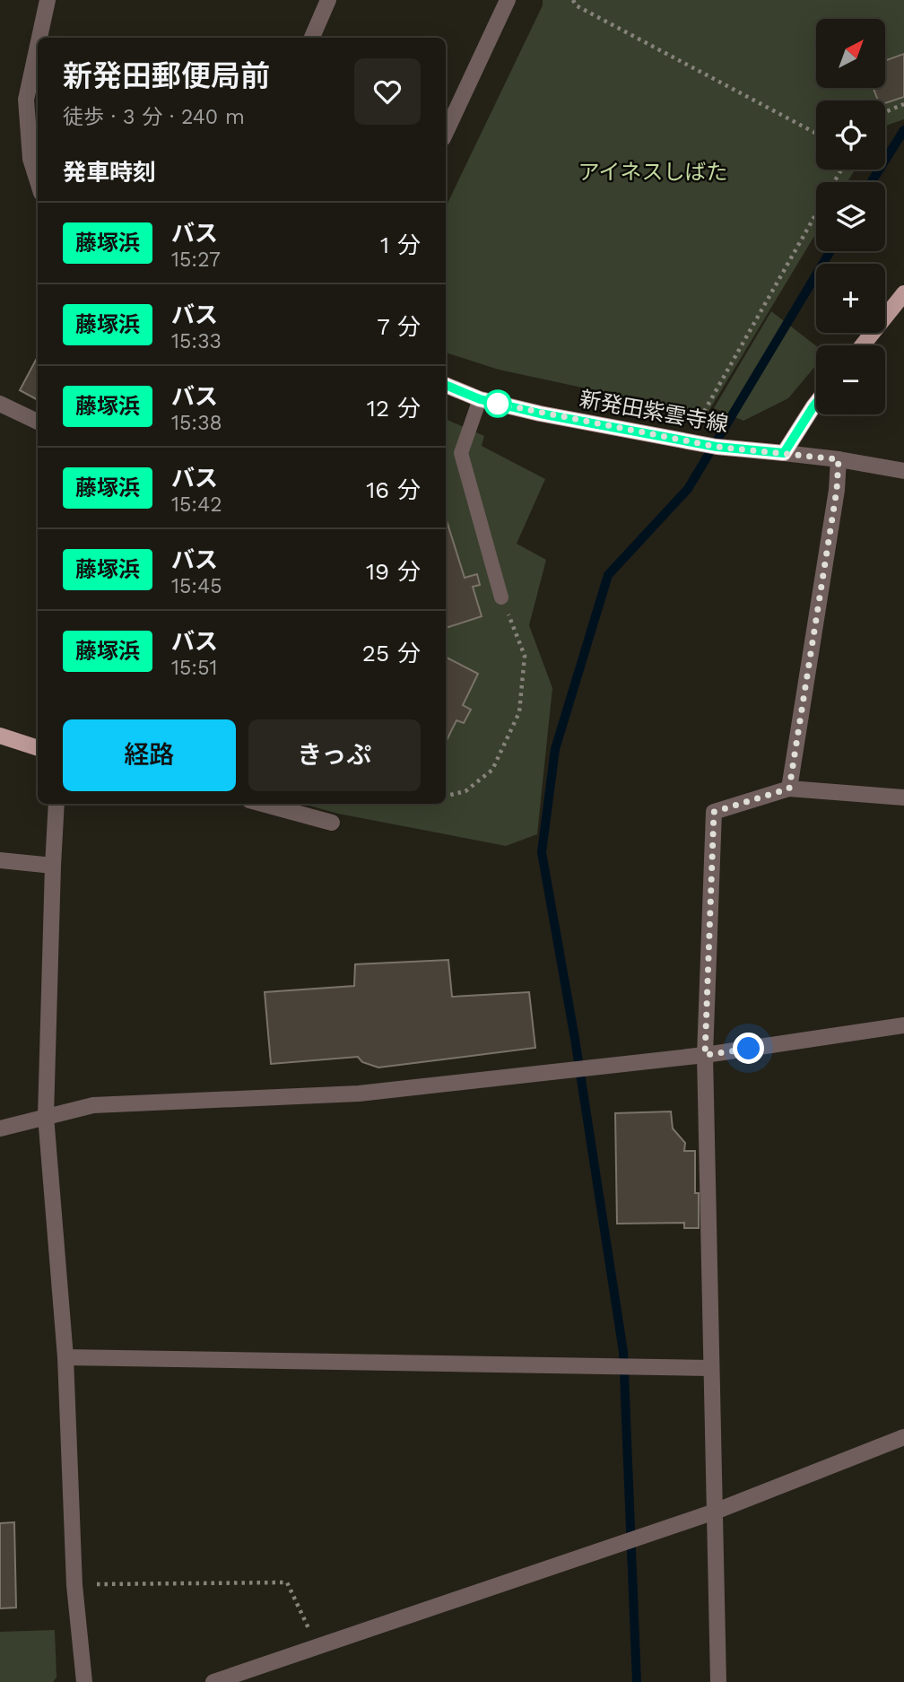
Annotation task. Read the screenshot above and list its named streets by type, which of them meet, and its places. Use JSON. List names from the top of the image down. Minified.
{"streets":{"main road":["新発田紫雲寺線"]},"parks":["アイネスしばた"],"lines":["bus line 藤塚浜"],"north":"top right","page":{"map_buttons":["+","−"],"heading":[["新発田郵便局前","徒歩 · 3 分 · 240 m"],"発車時刻"],"list":[{"mark":"藤塚浜","name":"バス","note":"15:27","value":"1 分"},{"mark":"藤塚浜","name":"バス","note":"15:33","value":"7 分"},{"mark":"藤塚浜","name":"バス","note":"15:38","value":"12 分"},{"mark":"藤塚浜","name":"バス","note":"15:42","value":"16 分"},{"mark":"藤塚浜","name":"バス","note":"15:45","value":"19 分"},{"mark":"藤塚浜","name":"バス","note":"15:51","value":"25 分"}],"buttons":["経路","きっぷ"]}}
